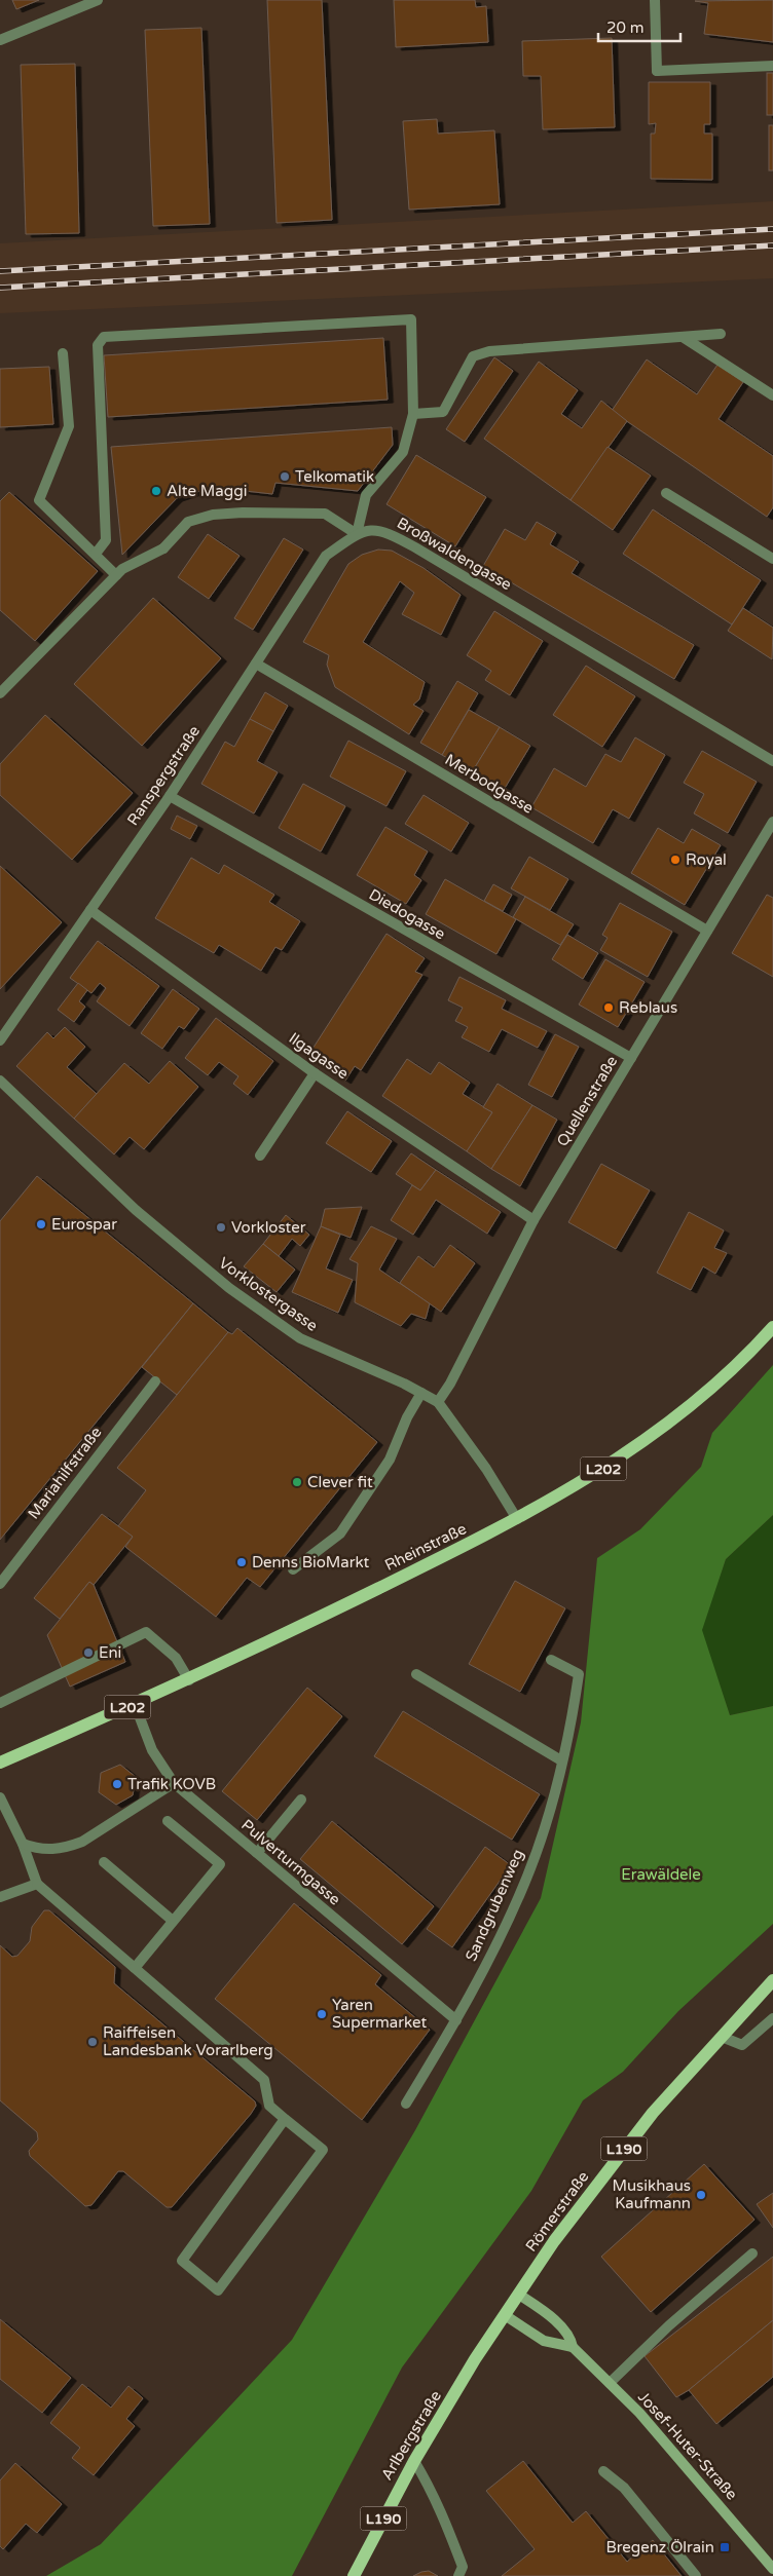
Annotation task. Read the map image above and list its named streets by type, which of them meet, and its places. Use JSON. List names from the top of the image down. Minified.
{"streets":{"main road":["L202","Rheinstraße","L190","Römerstraße","Arlbergstraße","Josef-Huter-Straße"],"street":["Broßwaldengasse","Ranspergstraße","Merbodgasse","Diedogasse","Ilgagasse","Quellenstraße","Vorklostergasse","Mariahilfstraße","Pulverturmgasse","Sandgrubenweg"]},"crossings":[["Broßwaldengasse","Ranspergstraße"],["Ranspergstraße","Merbodgasse"],["Ranspergstraße","Diedogasse"],["Ranspergstraße","Ilgagasse"],["Merbodgasse","Quellenstraße"],["Diedogasse","Quellenstraße"],["Ilgagasse","Quellenstraße"],["Quellenstraße","Vorklostergasse"],["Vorklostergasse","Rheinstraße"],["Rheinstraße","Pulverturmgasse"],["Pulverturmgasse","Sandgrubenweg"],["Römerstraße","Arlbergstraße"],["Römerstraße","Josef-Huter-Straße"]],"parks":["Erawäldele"],"places":{"other":["Telkomatik","Alte Maggi","Royal","Reblaus","Eurospar","Vorkloster","Clever fit","Denns BioMarkt","Eni","Trafik KOVB","Yaren Supermarket","Raiffeisen Landesbank Vorarlberg","Musikhaus Kaufmann"],"transit":["Bregenz Ölrain"]},"scale_bar":"20 m"}
